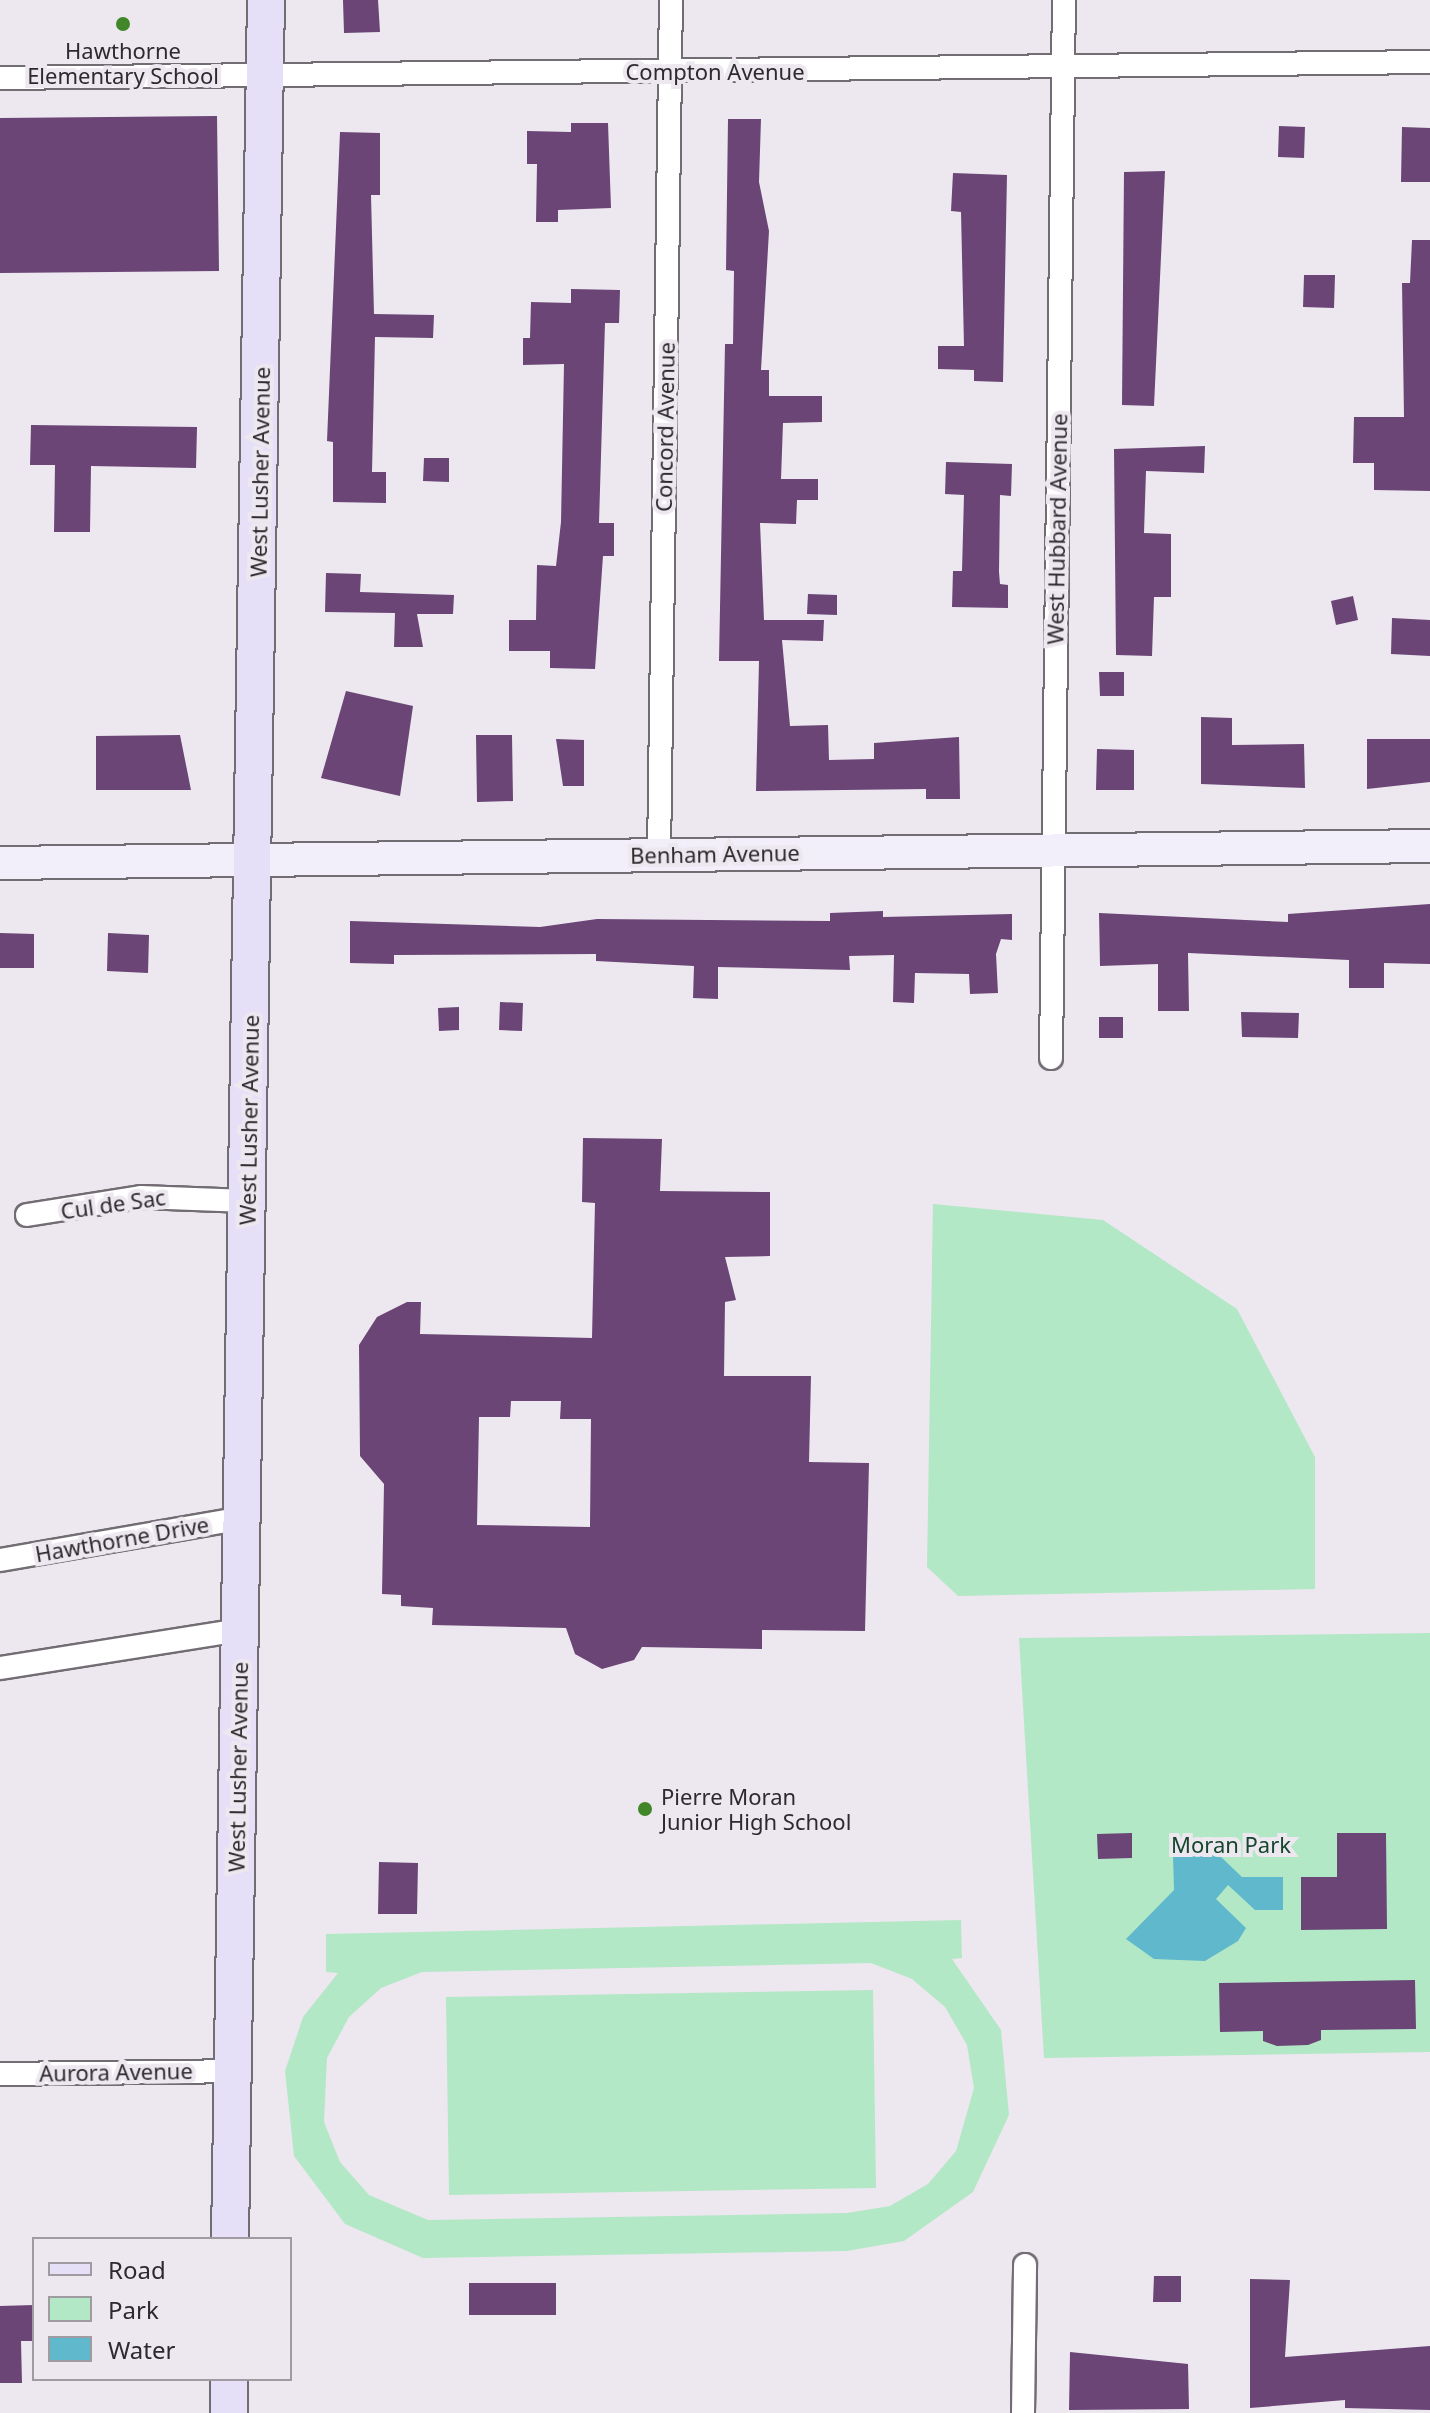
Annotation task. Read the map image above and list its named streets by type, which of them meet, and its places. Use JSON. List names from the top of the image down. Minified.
{"streets":{"main road":["West Lusher Avenue","Benham Avenue"],"street":["Compton Avenue","Concord Avenue","West Hubbard Avenue","Cul de Sac","Hawthorne Drive","Aurora Avenue"]},"crossings":[["Compton Avenue","Concord Avenue"],["Compton Avenue","West Lusher Avenue"],["Compton Avenue","West Hubbard Avenue"],["Concord Avenue","Benham Avenue"],["West Lusher Avenue","Benham Avenue"],["West Lusher Avenue","Cul de Sac"],["West Lusher Avenue","Hawthorne Drive"],["West Lusher Avenue","Aurora Avenue"],["West Hubbard Avenue","Benham Avenue"]],"parks":["Moran Park"],"places":["Hawthorne Elementary School","Pierre Moran Junior High School"],"legend":["Road","Park","Water"]}
